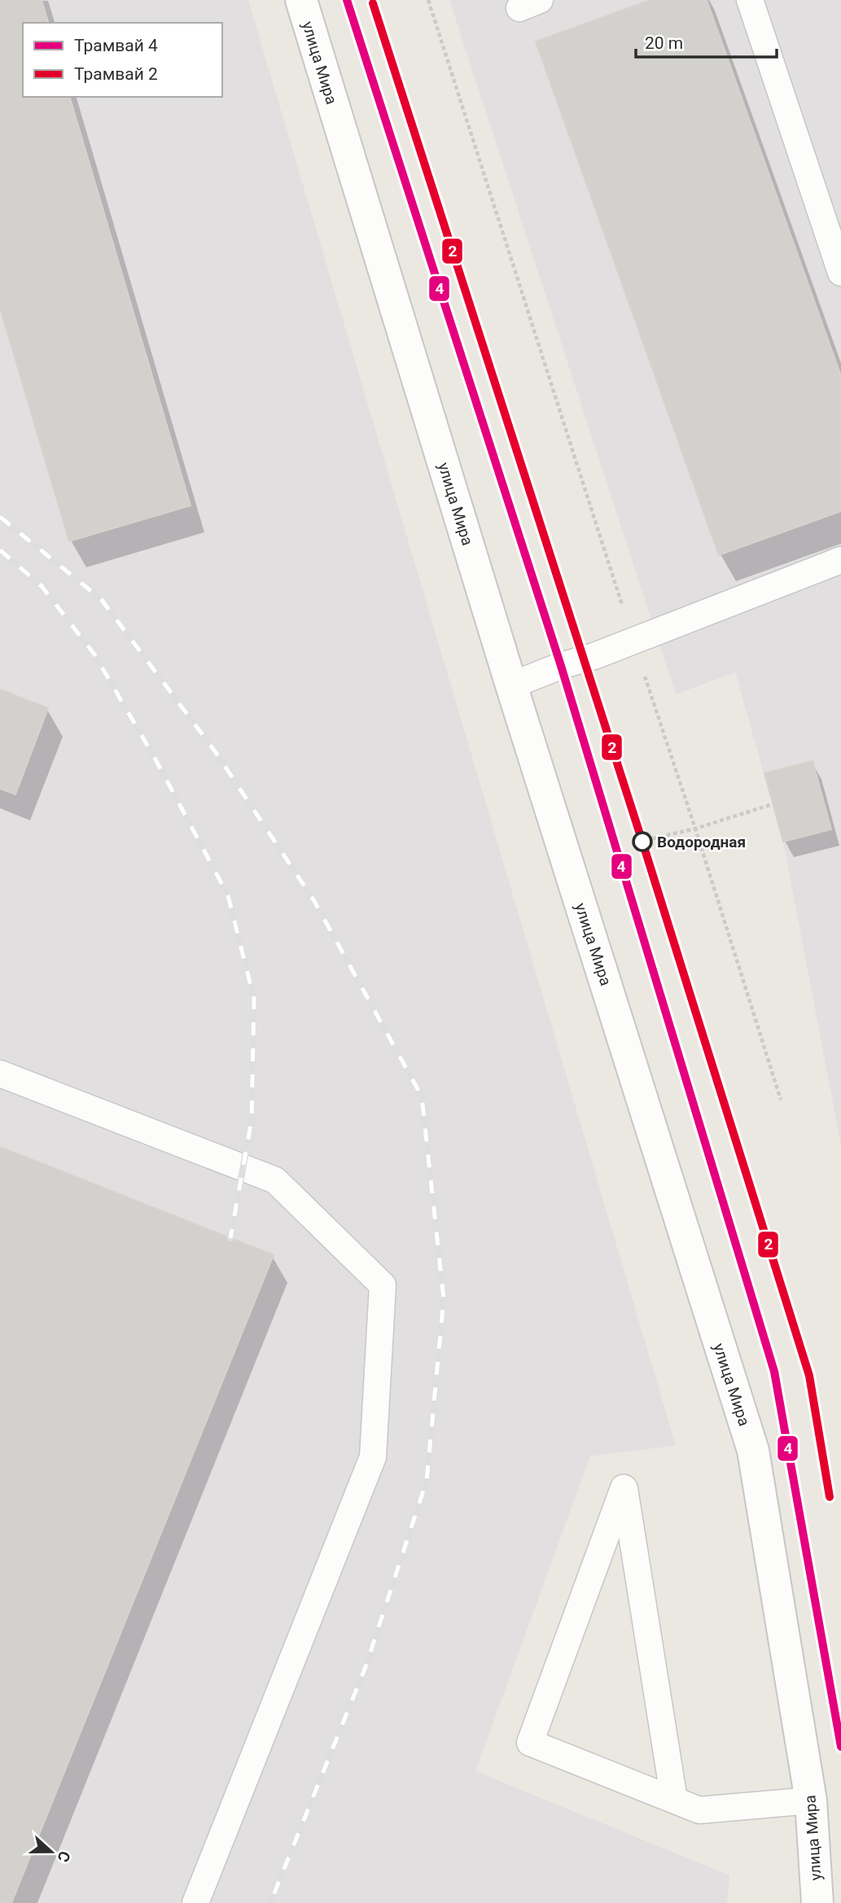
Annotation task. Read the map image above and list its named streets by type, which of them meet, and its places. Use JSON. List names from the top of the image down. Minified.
{"streets":{"main road":["улица Мира"]},"places":["Водородная"],"lines":["tram line 4","tram line 2"],"legend":["Трамвай 4","Трамвай 2"],"scale_bar":"20 m","north":"right"}
